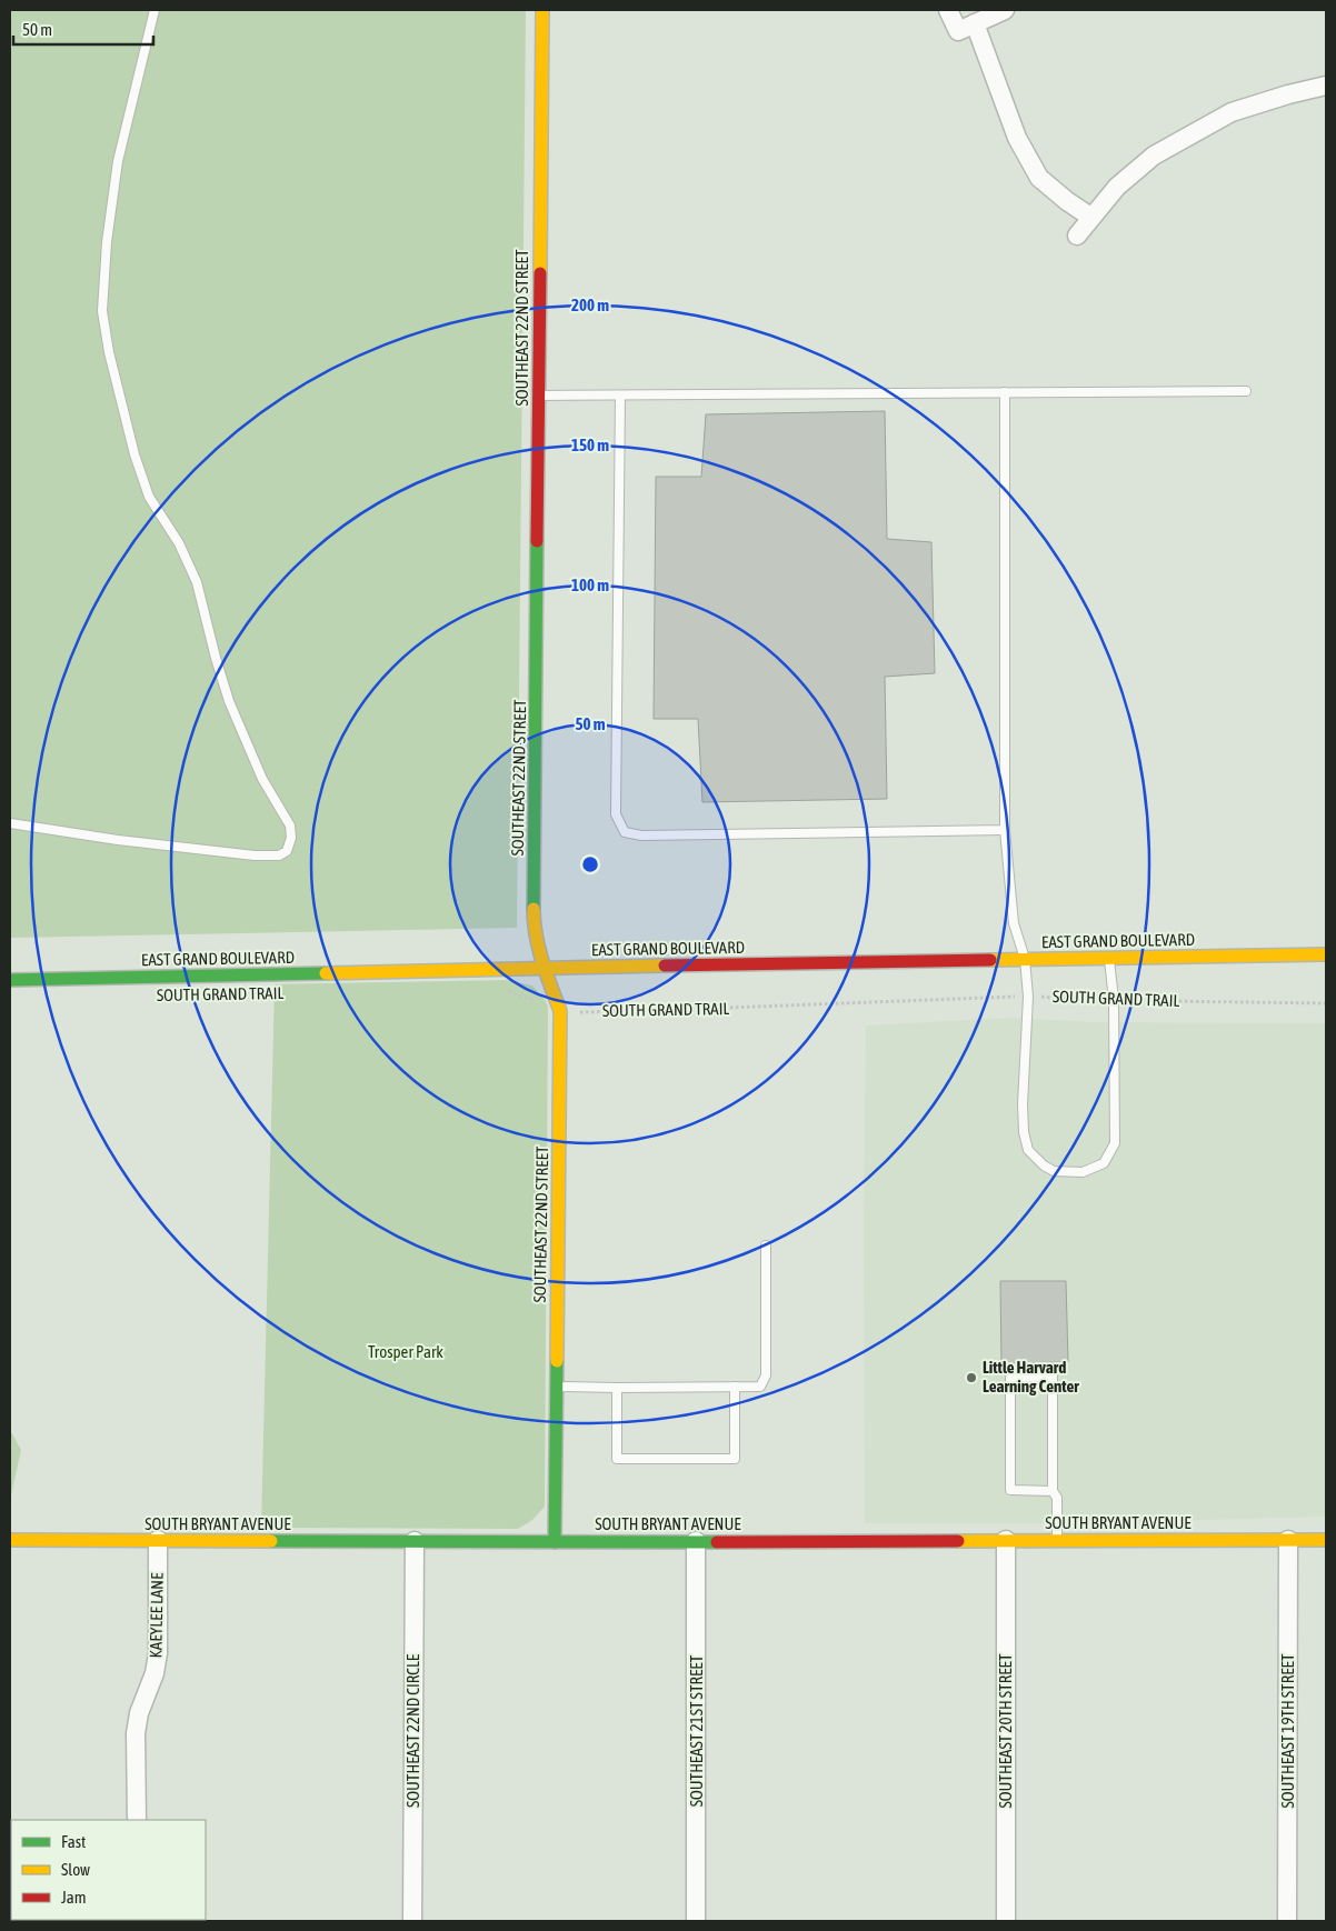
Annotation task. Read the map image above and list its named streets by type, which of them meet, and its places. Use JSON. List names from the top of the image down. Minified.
{"streets":{"street":["SOUTHEAST 22ND STREET","EAST GRAND BOULEVARD","SOUTH BRYANT AVENUE","KAEYLEE LANE","SOUTHEAST 22ND CIRCLE","SOUTHEAST 21ST STREET","SOUTHEAST 20TH STREET","SOUTHEAST 19TH STREET"],"path":["SOUTH GRAND TRAIL"]},"crossings":[["SOUTHEAST 22ND STREET","EAST GRAND BOULEVARD"],["SOUTHEAST 22ND STREET","SOUTH GRAND TRAIL"],["SOUTHEAST 22ND STREET","SOUTH BRYANT AVENUE"],["SOUTH BRYANT AVENUE","KAEYLEE LANE"],["SOUTH BRYANT AVENUE","SOUTHEAST 22ND CIRCLE"],["SOUTH BRYANT AVENUE","SOUTHEAST 21ST STREET"],["SOUTH BRYANT AVENUE","SOUTHEAST 20TH STREET"],["SOUTH BRYANT AVENUE","SOUTHEAST 19TH STREET"]],"parks":["Trosper Park"],"places":["Little Harvard Learning Center"],"legend":["Fast","Slow","Jam"],"scale_bar":"50 m","rings":["200 m","150 m","100 m","50 m"]}
